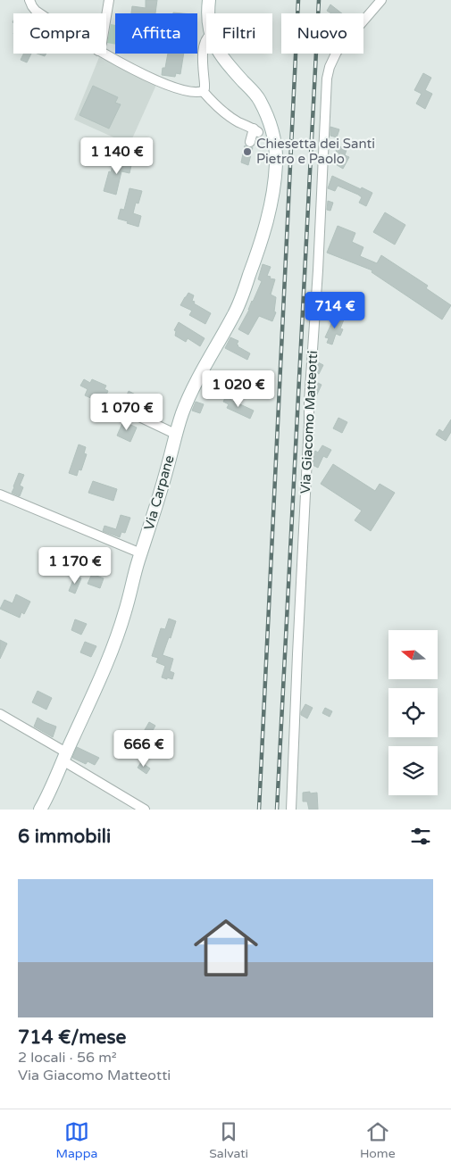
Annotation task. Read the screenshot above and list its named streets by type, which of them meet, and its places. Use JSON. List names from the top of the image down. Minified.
{"streets":{"street":["Via Giacomo Matteotti","Via Carpane"]},"places":["Chiesetta dei Santi Pietro e Paolo"],"north":"left","page":{"chip":["Compra","Affitta","Filtri","Nuovo"],"price":["1 140 €","714 €","1 020 €","1 070 €","1 170 €","666 €"],"heading":"6 immobili","list":[{"name":"714 €/mese","note":"2 locali · 56 m² · Via Giacomo Matteotti"}],"tabs":["Mappa","Salvati","Home"]}}
